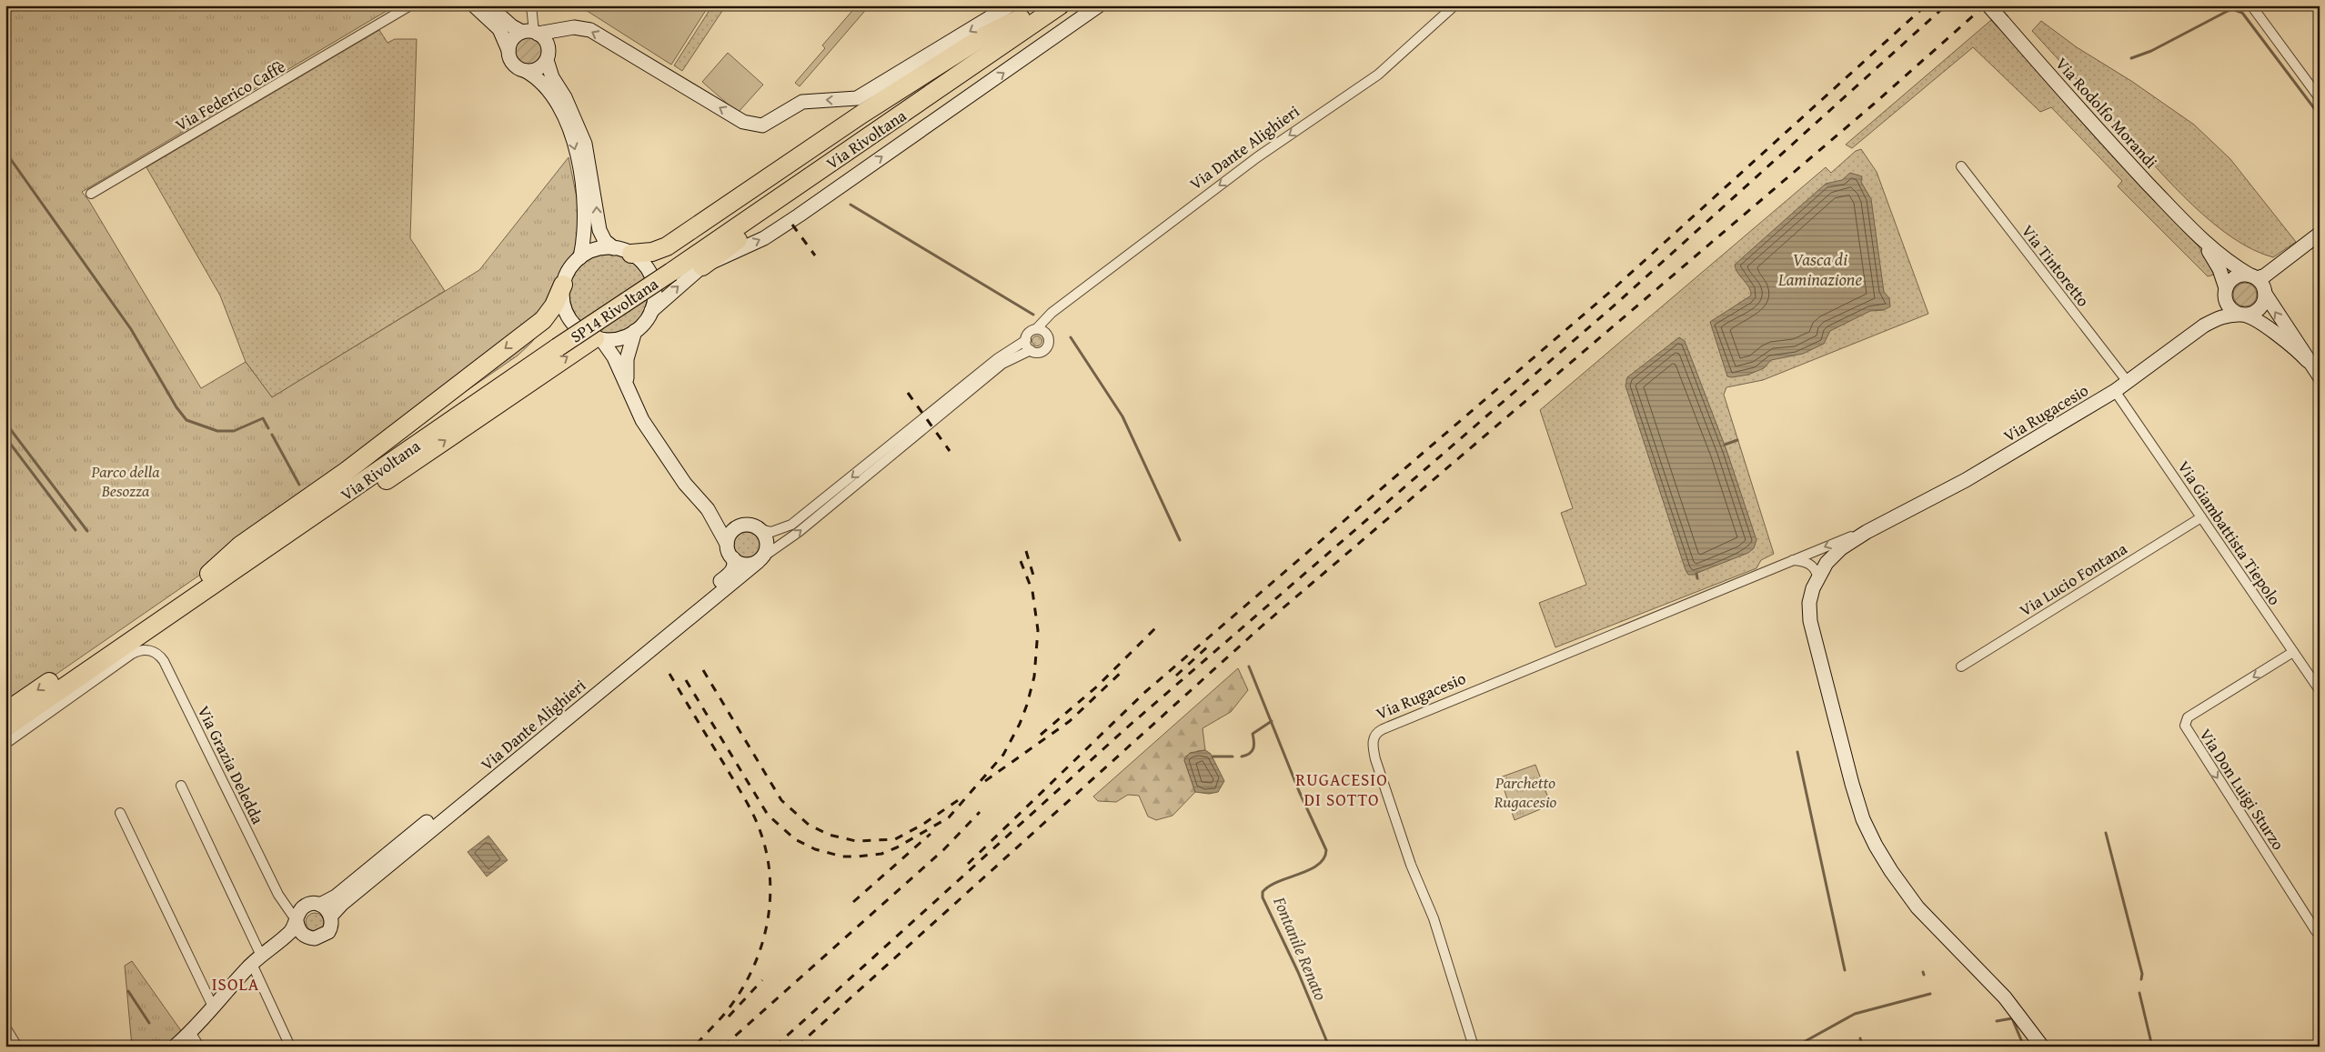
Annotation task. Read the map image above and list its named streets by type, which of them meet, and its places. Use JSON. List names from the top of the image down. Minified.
{"streets":{"highway":["Via Rivoltana","SP14 Rivoltana"],"street":["Via Federico Caffè","Via Rodolfo Morandi","Via Dante Alighieri","Via Tintoretto","Via Rugacesio","Via Giambattista Tiepolo","Via Lucio Fontana","Via Grazia Deledda","Via Don Luigi Sturzo"]},"crossings":[["Via Rodolfo Morandi","Via Rugacesio"],["Via Rivoltana","SP14 Rivoltana"],["Via Dante Alighieri","Via Grazia Deledda"],["Via Tintoretto","Via Rugacesio"],["Via Rugacesio","Via Giambattista Tiepolo"],["Via Giambattista Tiepolo","Via Lucio Fontana"],["Via Giambattista Tiepolo","Via Don Luigi Sturzo"]],"districts":["RUGACESIO DI SOTTO","ISOLA"],"water":["Vasca di Laminazione","Fontanile Renato"],"parks":["Parco della Besozza","Parchetto Rugacesio"]}
